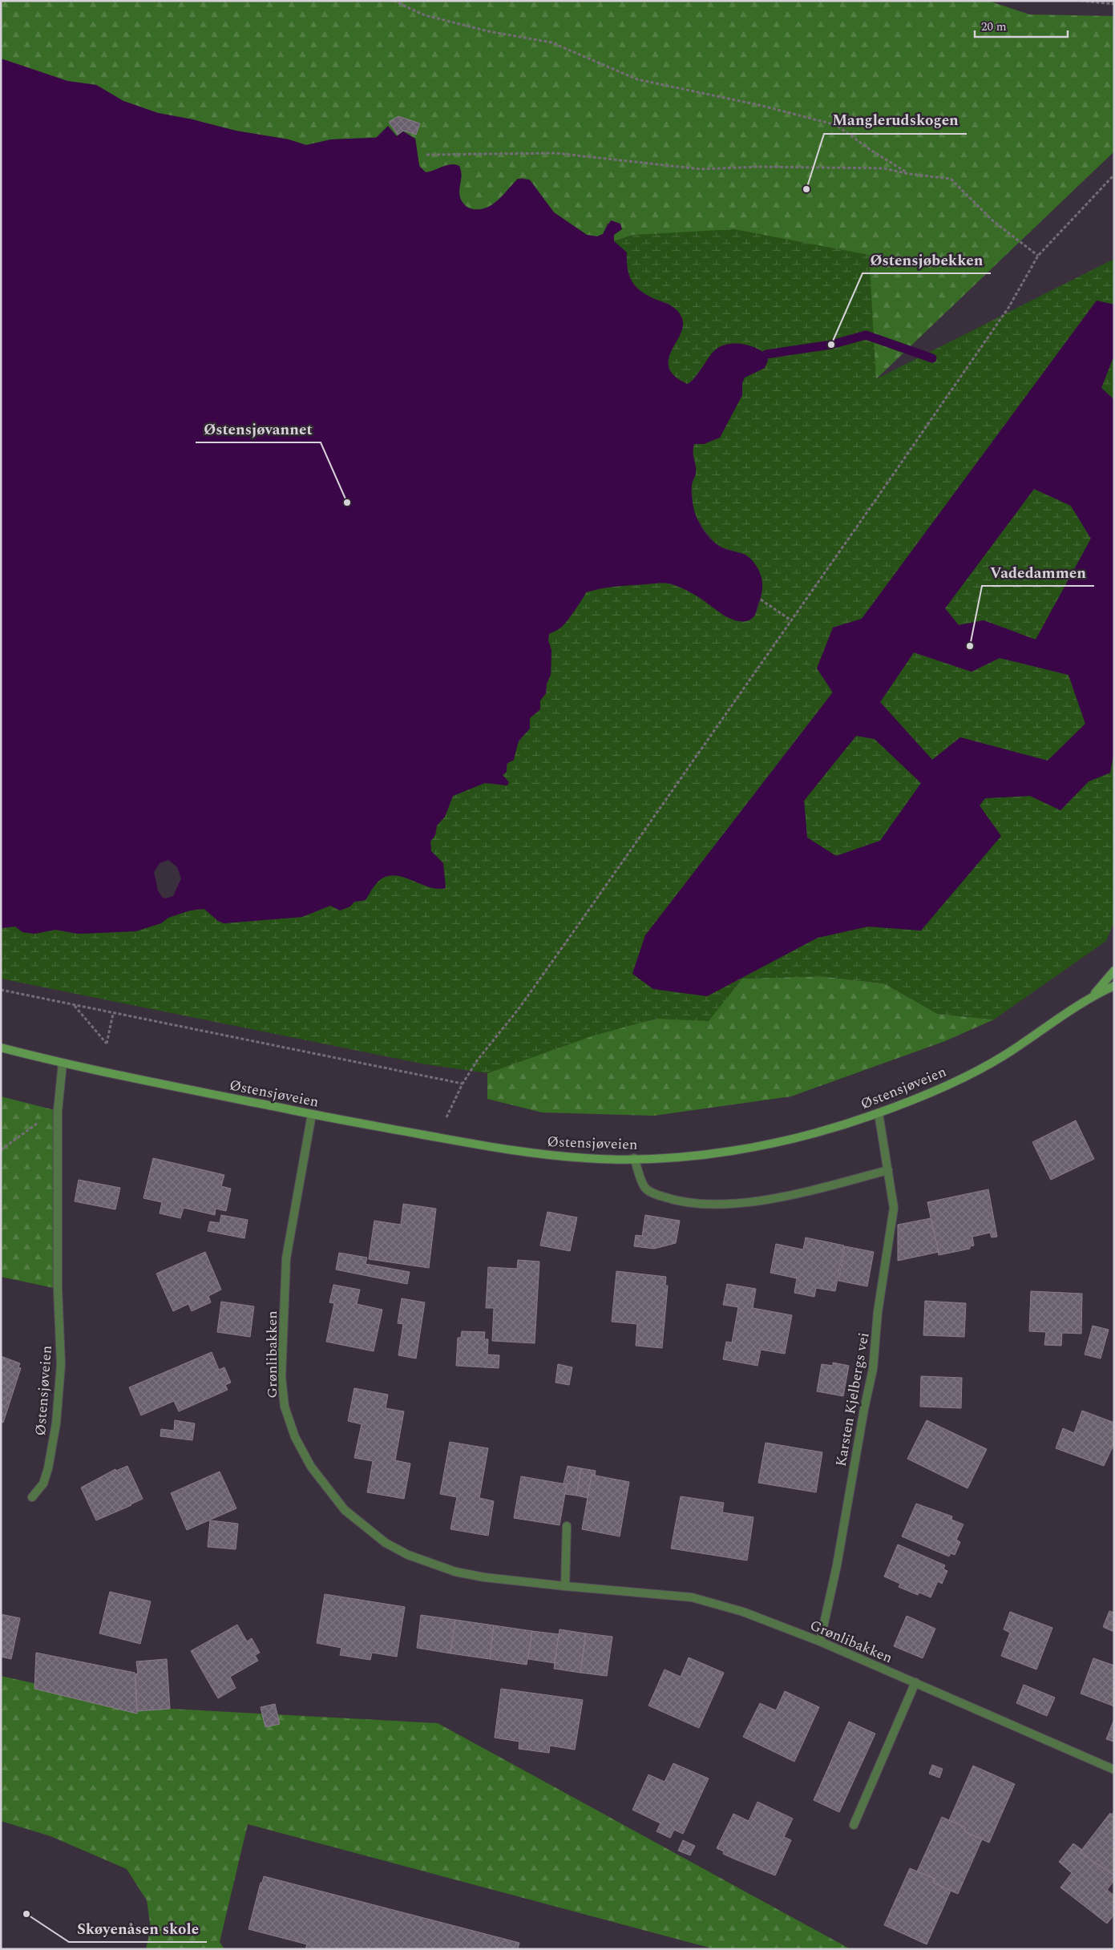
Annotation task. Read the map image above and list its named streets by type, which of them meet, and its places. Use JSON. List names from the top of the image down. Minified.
{"streets":{"main road":["Østensjøveien"],"street":["Grønlibakken","Karsten Kjelbergs vei"]},"crossings":[["Østensjøveien","Grønlibakken"],["Østensjøveien","Karsten Kjelbergs vei"],["Grønlibakken","Karsten Kjelbergs vei"]],"places":["Manglerudskogen","Østensjøbekken","Østensjøvannet","Vadedammen","Skøyenåsen skole"],"scale_bar":"20 m"}
